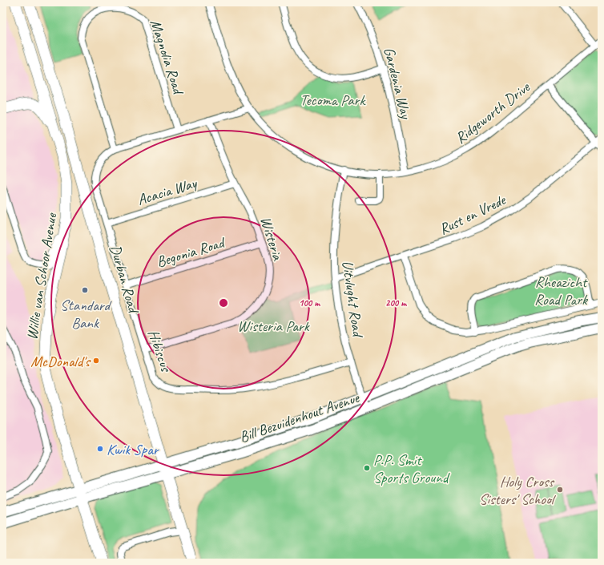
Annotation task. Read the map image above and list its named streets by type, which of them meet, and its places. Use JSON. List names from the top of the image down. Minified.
{"streets":{"main road":["Willie van Schoor Avenue","Durban Road","Bill Bezuidenhout Avenue"],"street":["Magnolia Road","Gardenia Way","Ridgeworth Drive","Acacia Way","Rust en Vrede","Wisteria","Begonia Road","Uitvlught Road","Hibiscus"]},"crossings":[["Magnolia Road","Hibiscus"],["Gardenia Way","Ridgeworth Drive"],["Ridgeworth Drive","Uitvlught Road"],["Ridgeworth Drive","Hibiscus"],["Acacia Way","Wisteria"],["Acacia Way","Hibiscus"],["Rust en Vrede","Uitvlught Road"],["Wisteria","Begonia Road"],["Wisteria","Hibiscus"],["Begonia Road","Hibiscus"],["Willie van Schoor Avenue","Bill Bezuidenhout Avenue"],["Durban Road","Bill Bezuidenhout Avenue"],["Uitvlught Road","Hibiscus"],["Uitvlught Road","Bill Bezuidenhout Avenue"]],"parks":["Tecoma Park","Rheazicht Road Park","Wisteria Park"],"places":["Standard Bank","McDonald's","Kwik Spar","P.P. Smit Sports Ground","Holy Cross Sisters' School"],"rings":["100 m","200 m"]}
